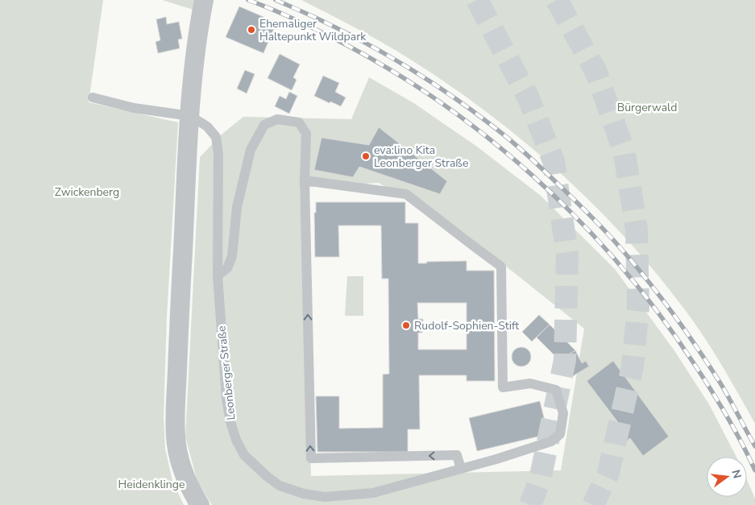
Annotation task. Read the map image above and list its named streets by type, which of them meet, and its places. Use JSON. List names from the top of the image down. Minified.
{"streets":{"lane":["Leonberger Straße"]},"parks":["Bürgerwald","Zwickenberg","Heidenklinge"],"places":["Ehemaliger Haltepunkt Wildpark","eva:lino Kita Leonberger Straße","Rudolf-Sophien-Stift"],"north":"right"}
